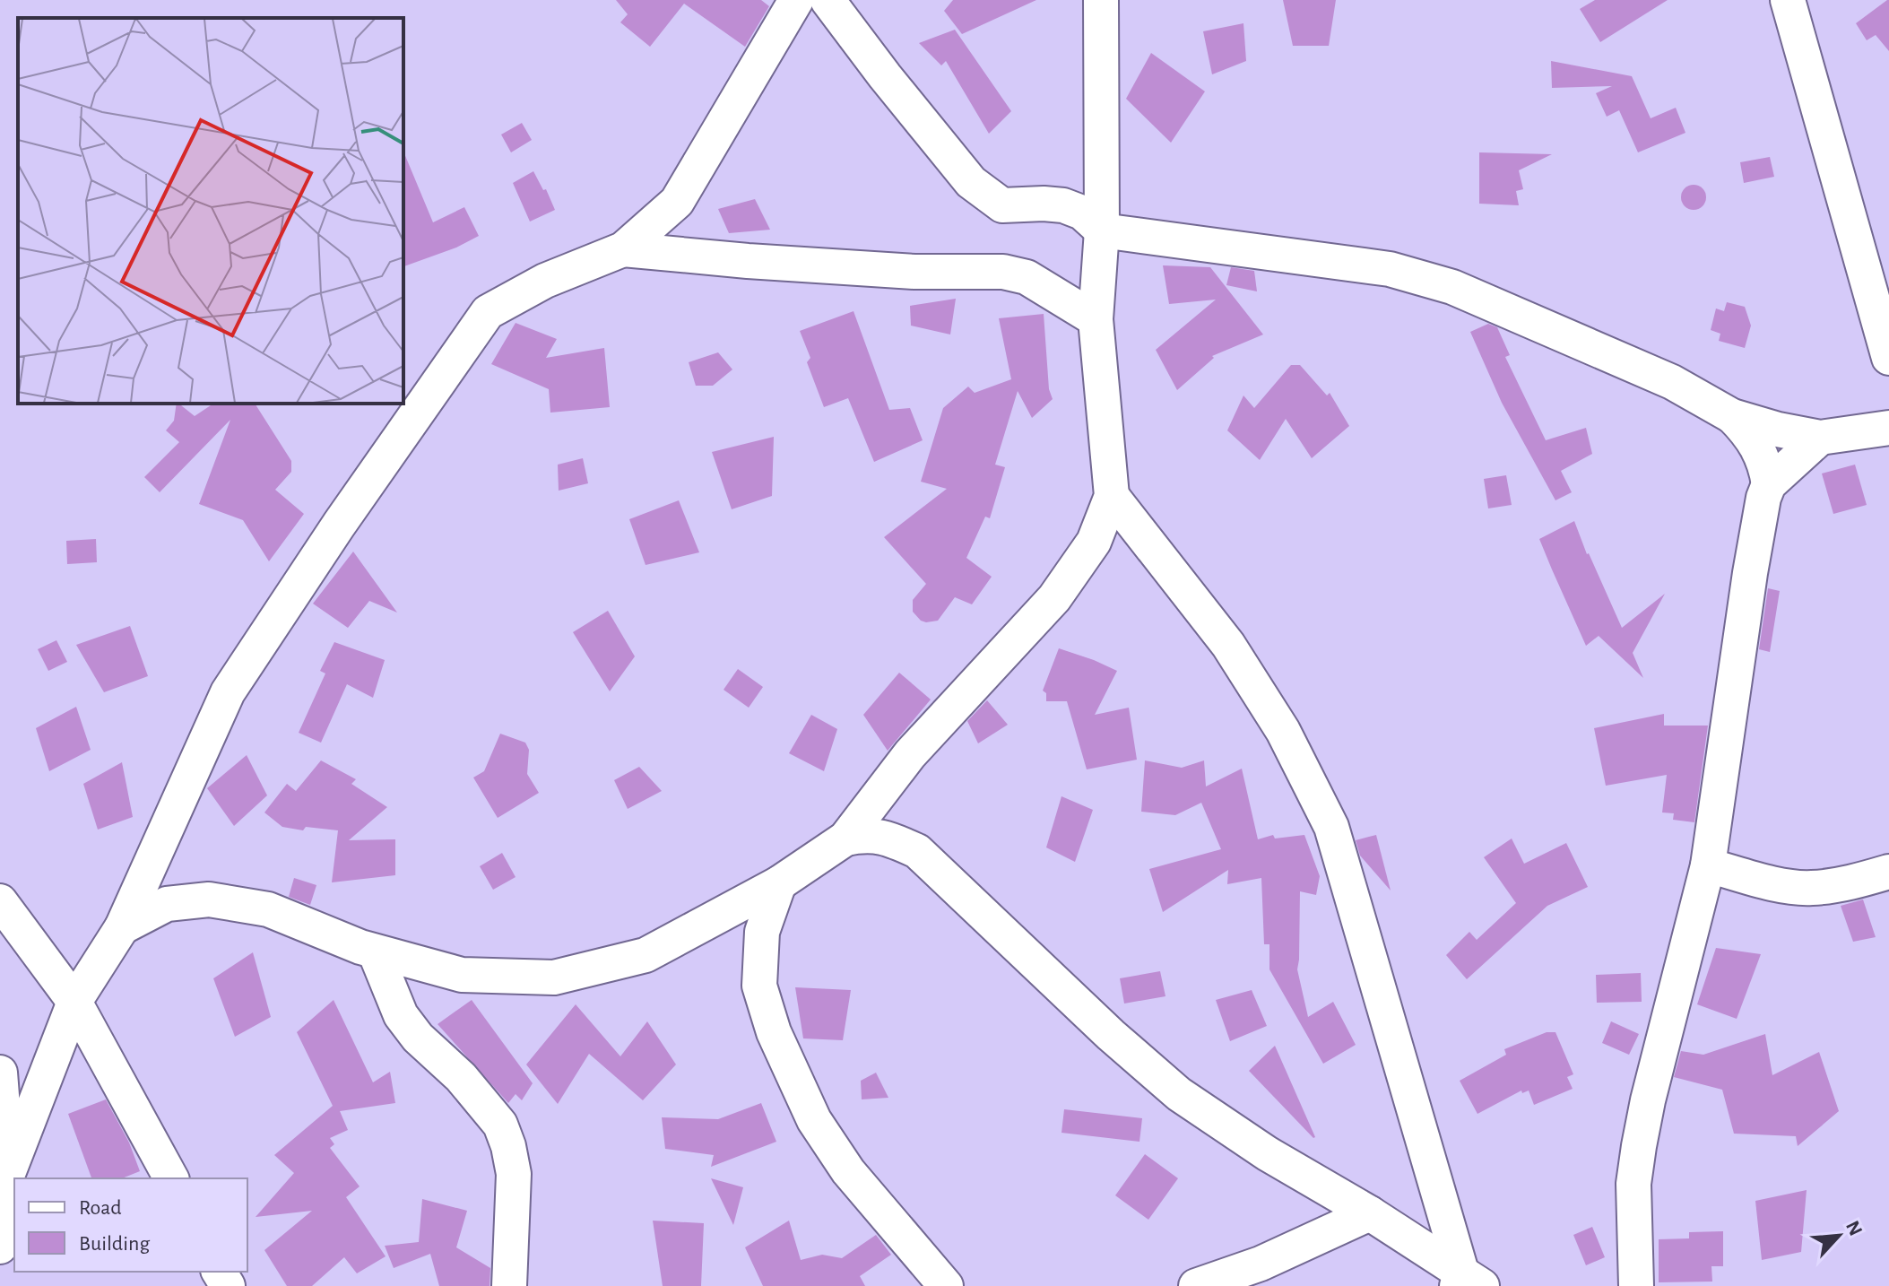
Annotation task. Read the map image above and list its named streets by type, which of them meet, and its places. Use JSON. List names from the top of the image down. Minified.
{"legend":["Road","Building"],"north":"top right"}
